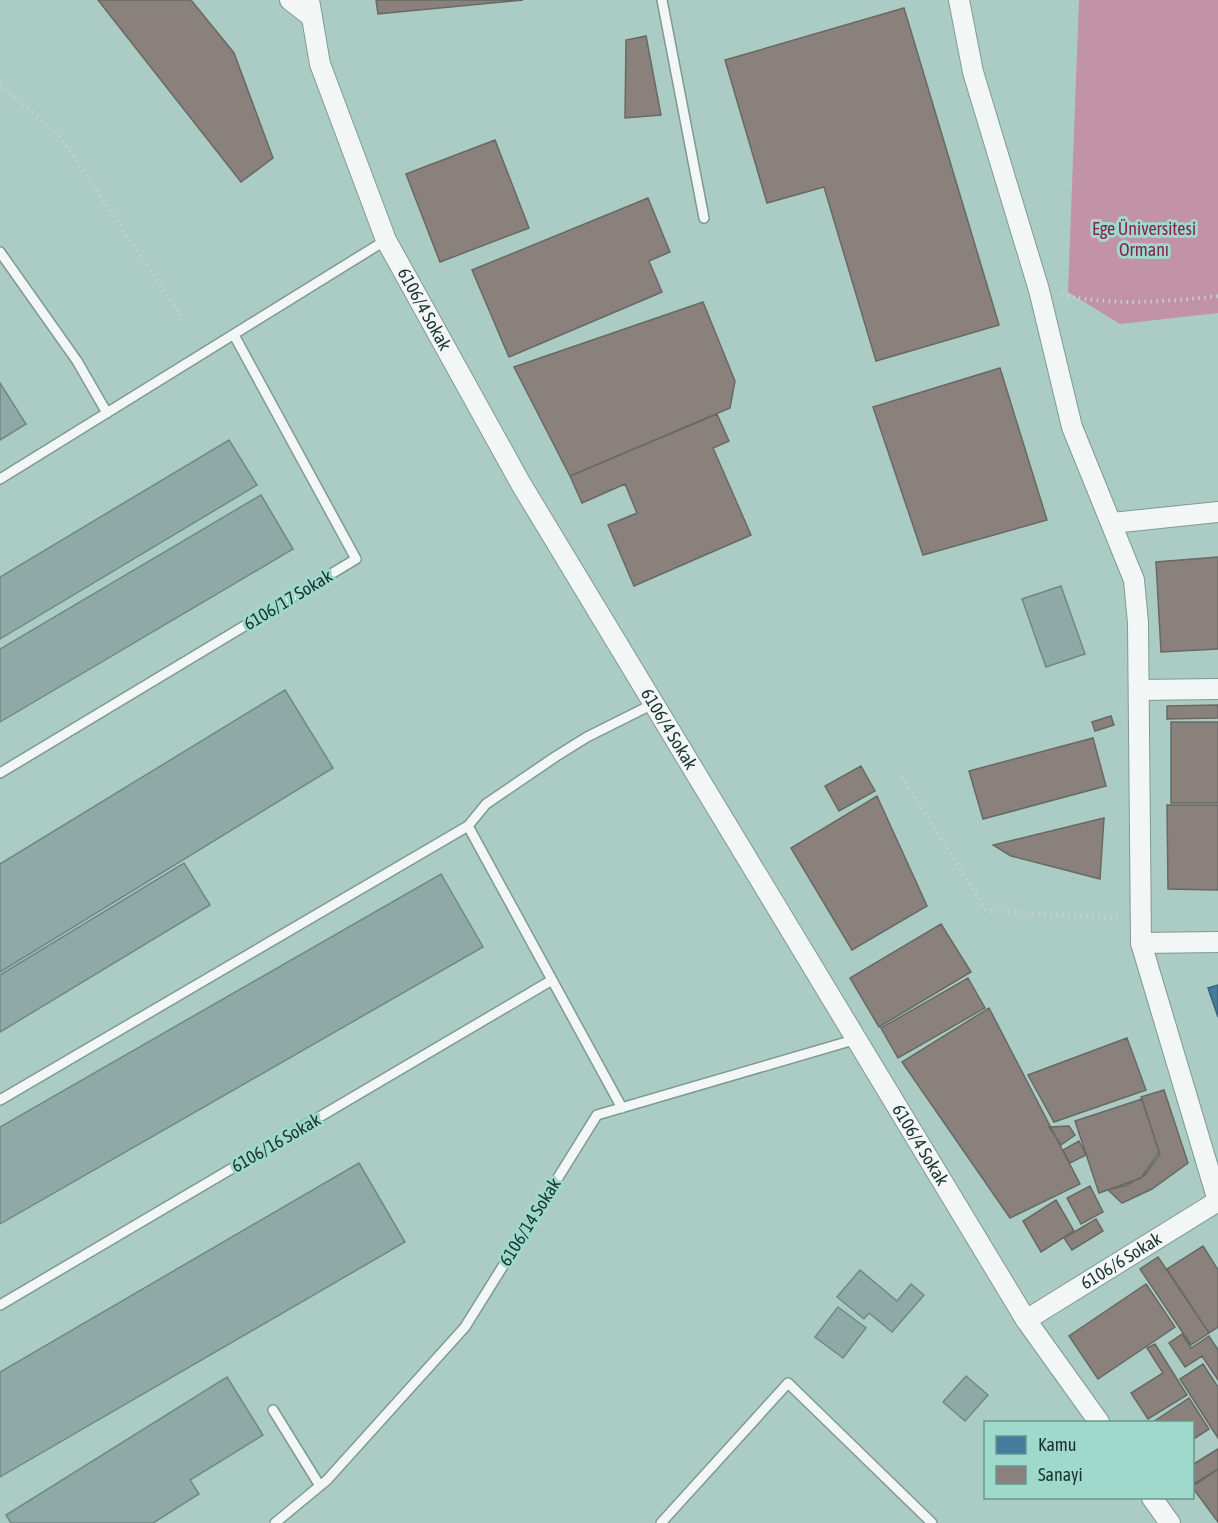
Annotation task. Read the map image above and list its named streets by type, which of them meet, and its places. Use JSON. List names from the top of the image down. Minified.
{"streets":{"street":["6106/4 Sokak","6106/6 Sokak"],"lane":["6106/17 Sokak","6106/16 Sokak","6106/14 Sokak"]},"crossings":[["6106/4 Sokak","6106/14 Sokak"],["6106/4 Sokak","6106/6 Sokak"]],"parks":["Ege Üniversitesi Ormanı"],"legend":["Kamu","Sanayi"]}
